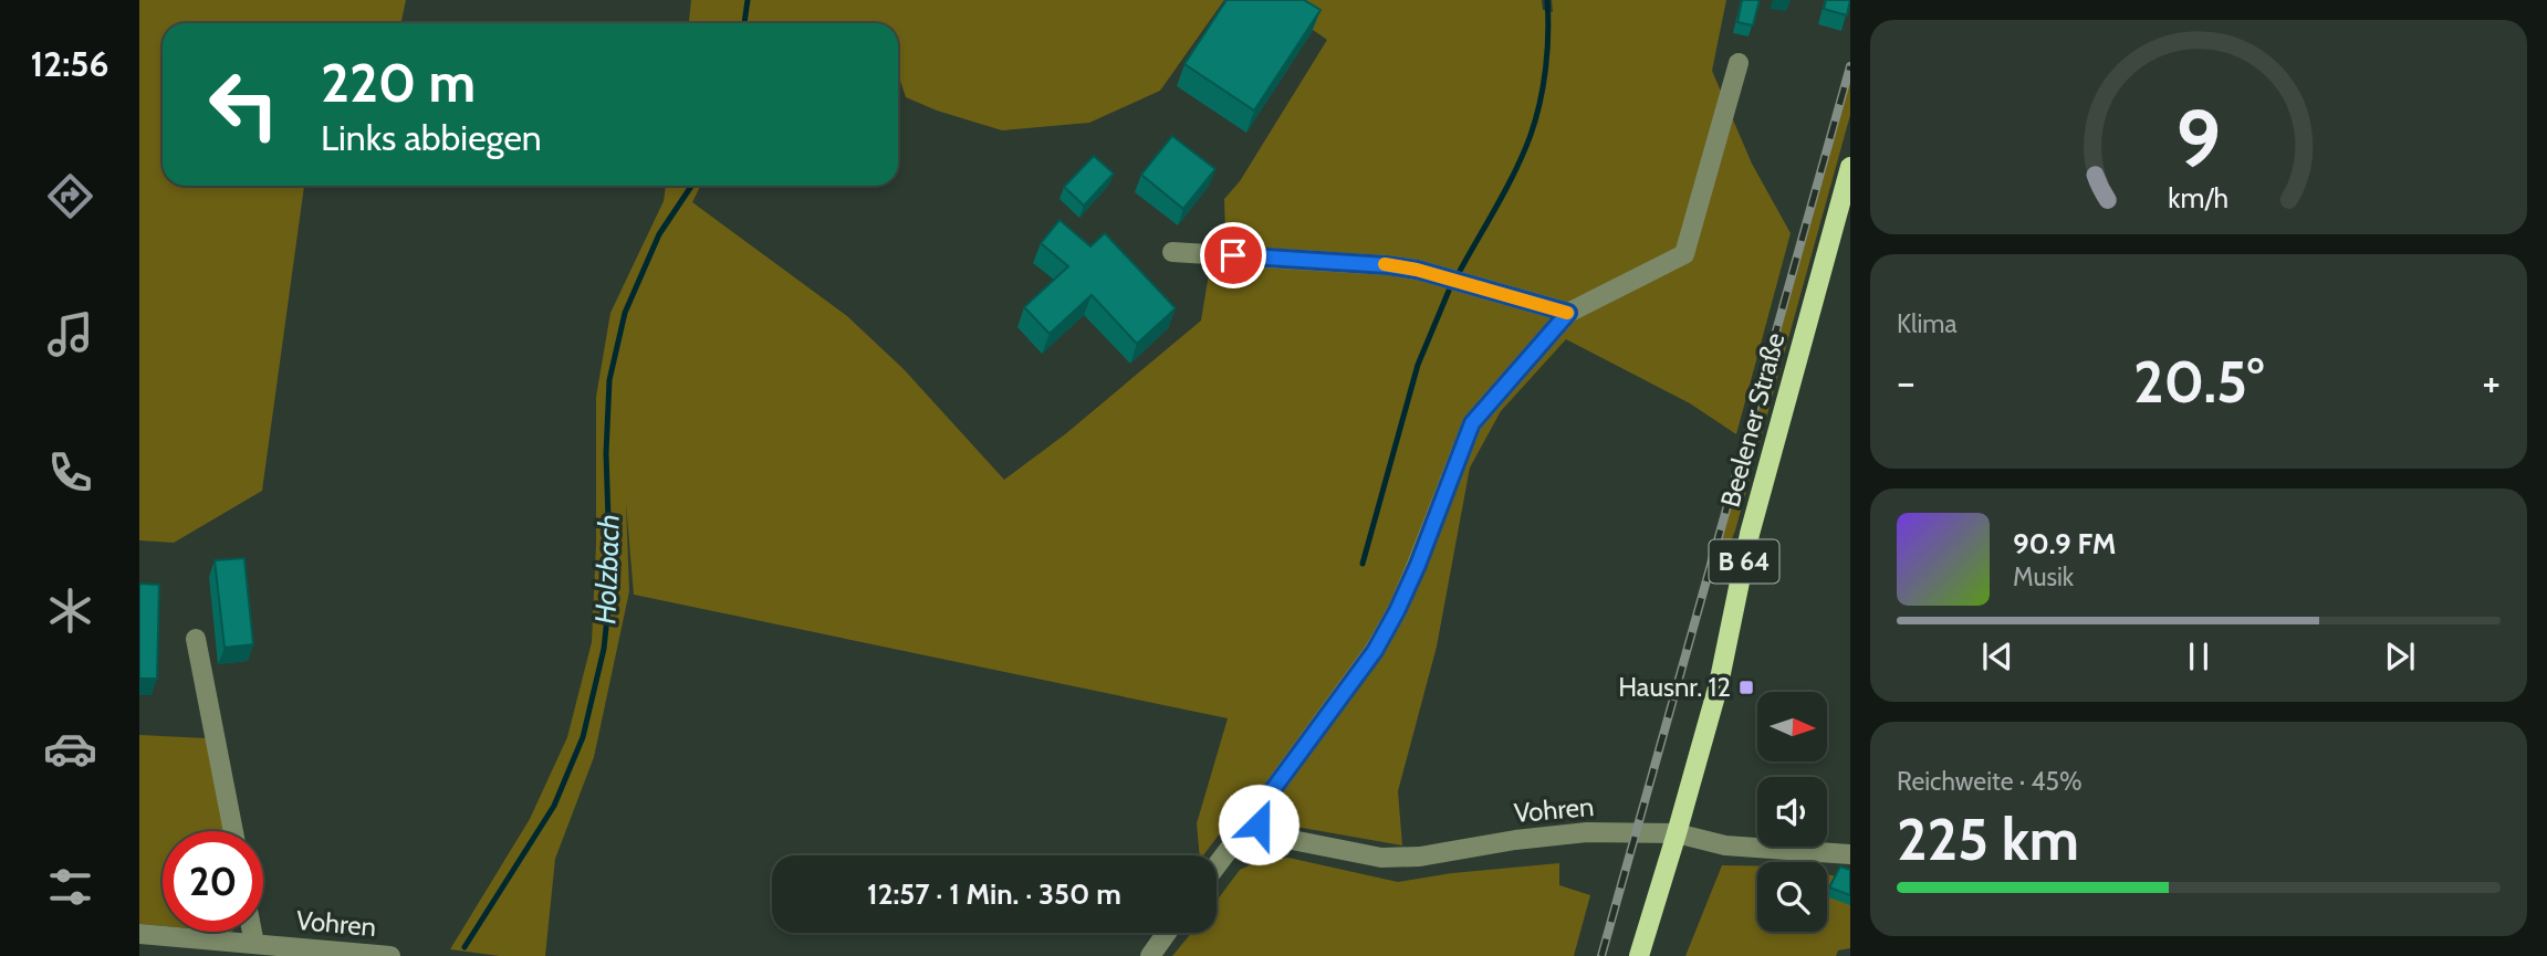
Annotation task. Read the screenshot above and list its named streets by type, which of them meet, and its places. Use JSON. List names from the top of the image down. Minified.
{"streets":{"main road":["Beelener Straße","B 64"],"street":["Vohren"]},"crossings":[["Beelener Straße","Vohren"]],"water":["Holzbach"],"places":{"transit":["Hausnr. 12"]},"north":"right","page":{"tabs":"12:56","turn":["220 m","Links abbiegen"],"tile":["Klima",["Reichweite · 45%","225 km"]],"heat":["−","20.5°","+"],"song":["90.9 FM","Musik"],"limit":"20","trip":"12:57 · 1 Min. · 350 m","gauge":["9","km/h"]}}
